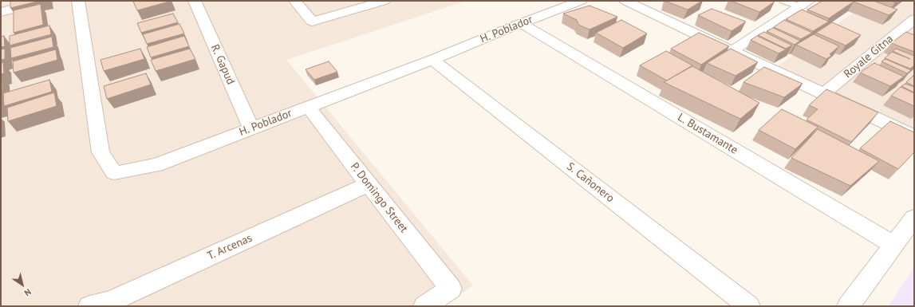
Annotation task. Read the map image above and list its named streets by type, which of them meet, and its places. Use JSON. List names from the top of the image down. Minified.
{"streets":{"street":["H. Poblador","Royale Gitna","R. Gapud","L. Bustamante","S. Cañonero","P. Domingo Street","T. Arcenas"]},"crossings":[["H. Poblador","R. Gapud"],["H. Poblador","L. Bustamante"],["H. Poblador","S. Cañonero"],["H. Poblador","P. Domingo Street"],["P. Domingo Street","T. Arcenas"]],"north":"bottom right"}
